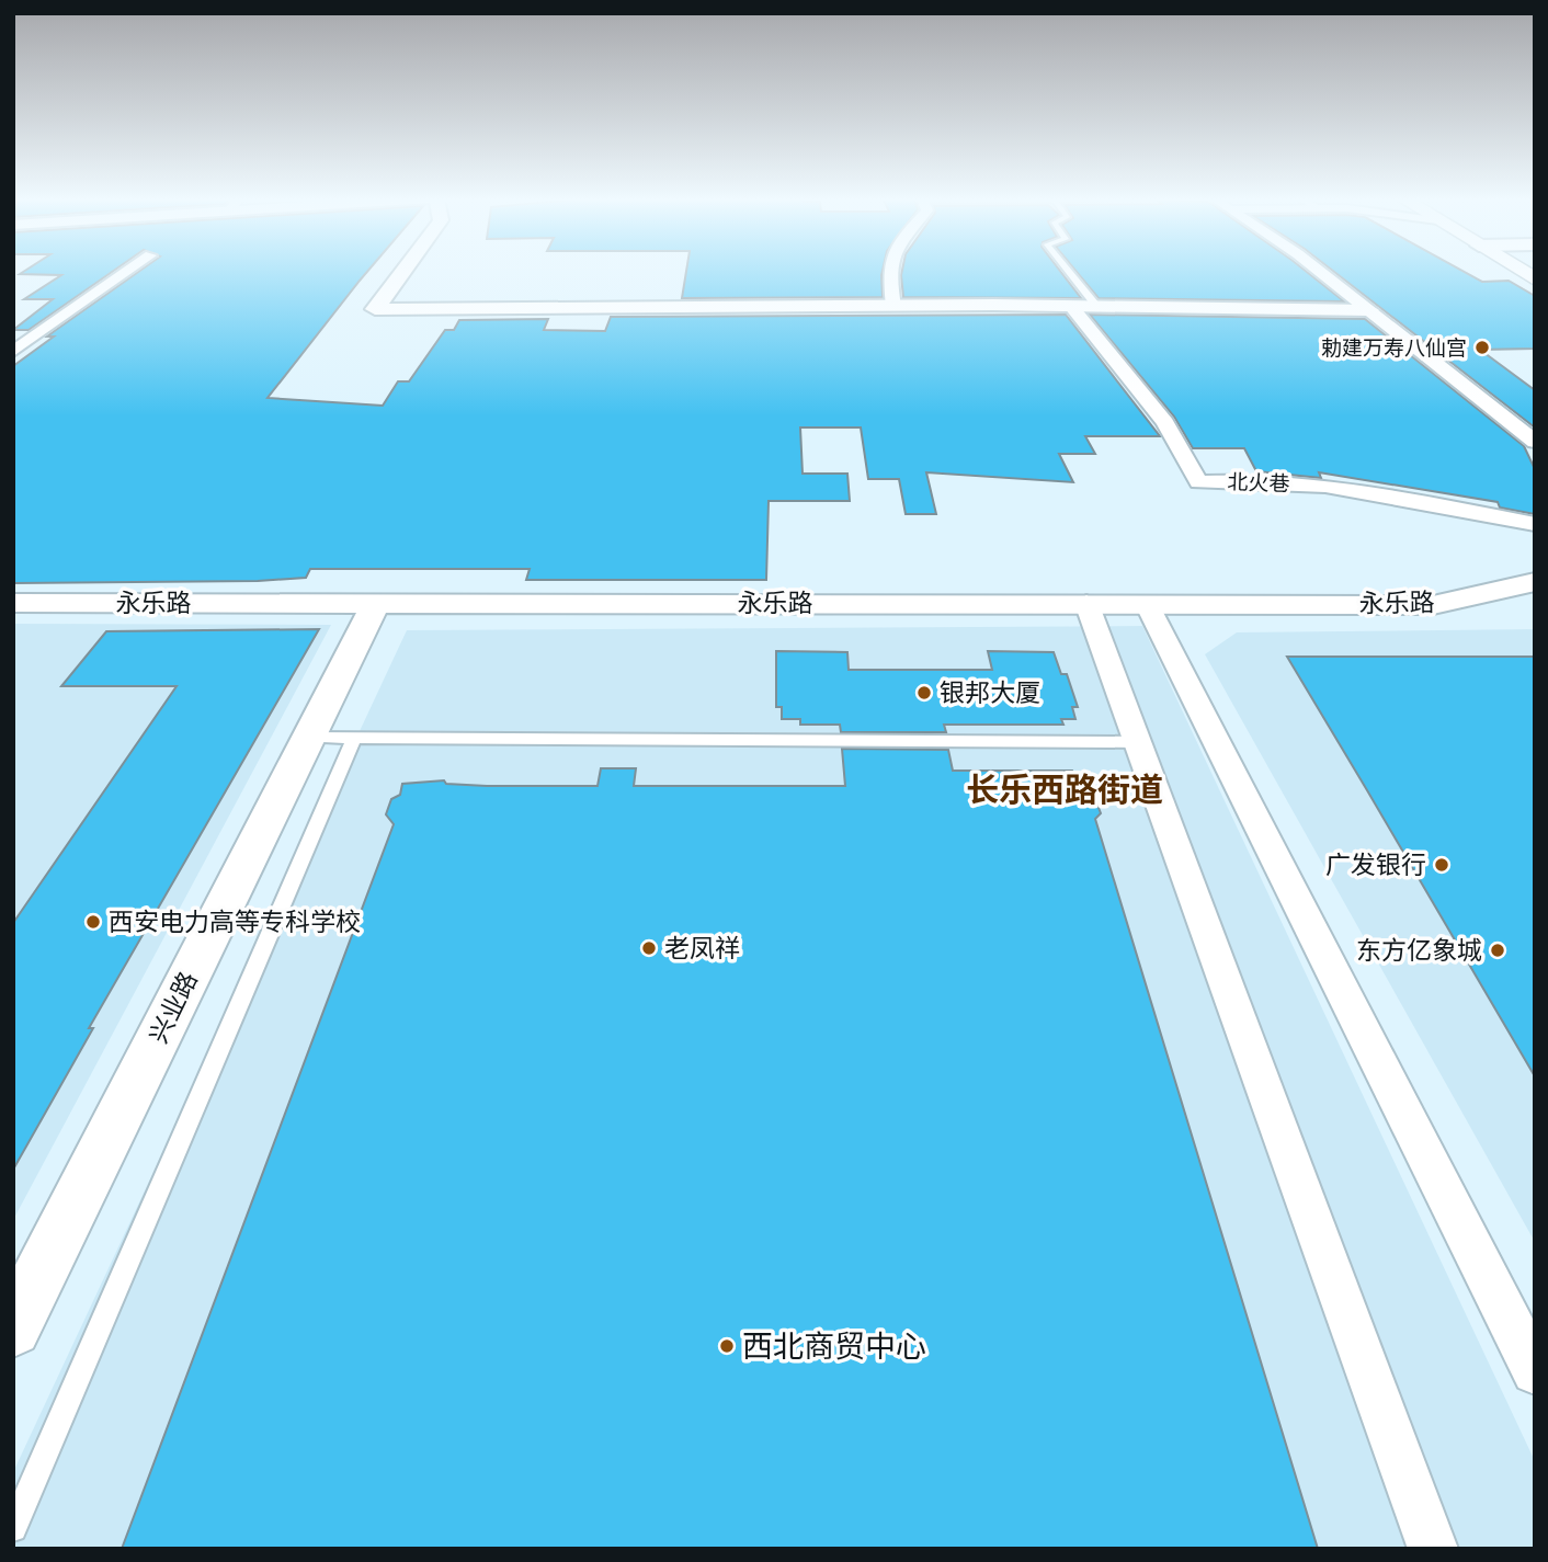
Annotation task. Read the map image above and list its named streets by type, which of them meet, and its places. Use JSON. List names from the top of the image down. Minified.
{"streets":{"street":["北火巷","永乐路","兴业路"]},"crossings":[["永乐路","兴业路"]],"districts":["长乐西路街道"],"places":["勅建万寿八仙宫","银邦大厦","广发银行","西安电力高等专科学校","老凤祥","东方亿象城","西北商贸中心"]}
